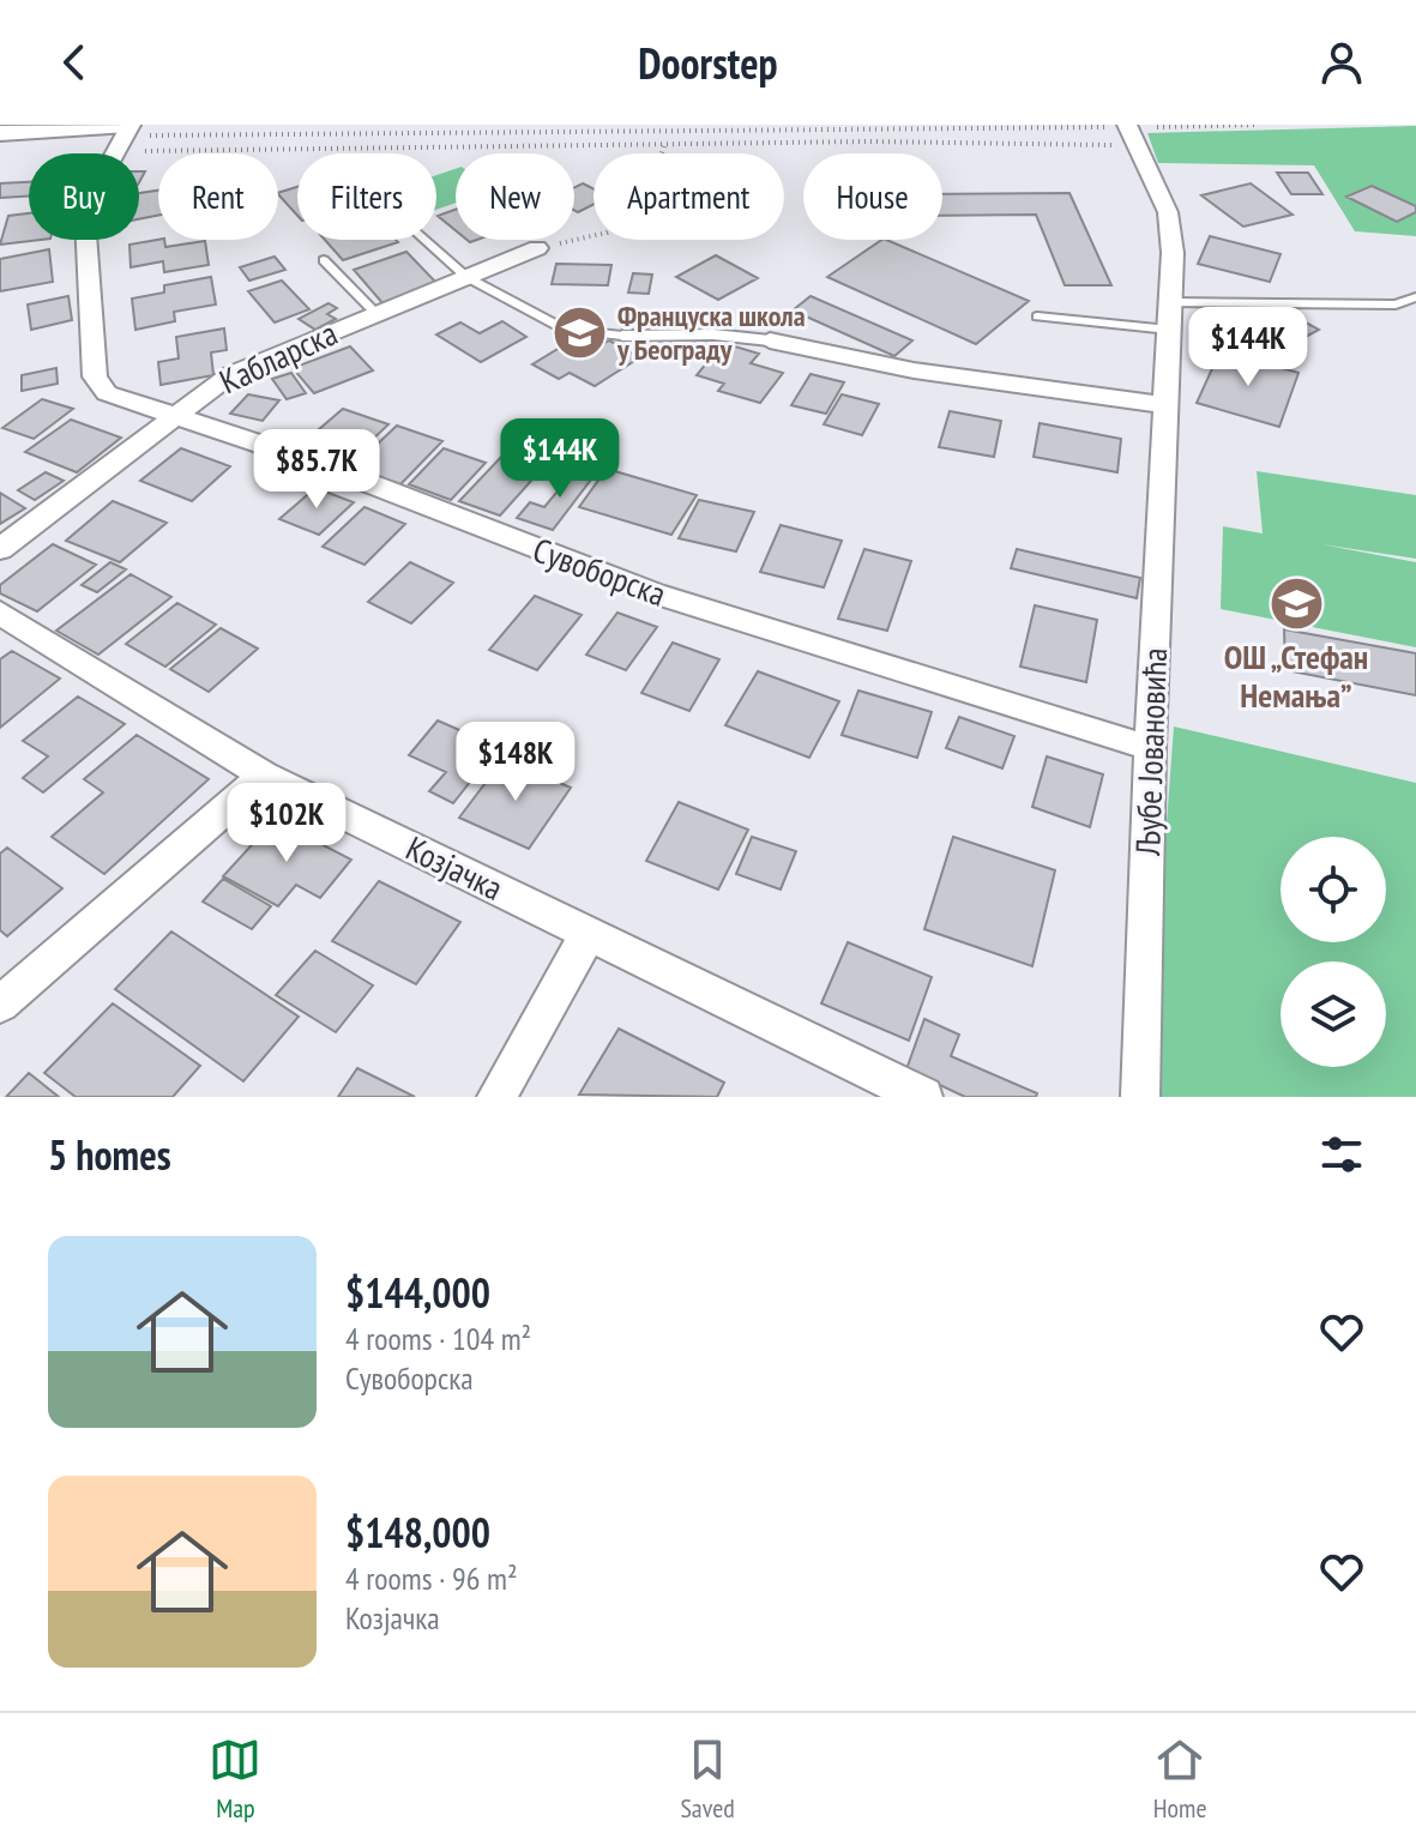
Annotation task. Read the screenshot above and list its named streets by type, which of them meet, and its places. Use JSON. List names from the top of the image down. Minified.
{"streets":{"street":["Кабларска","Сувоборска","Љубе Јовановића","Козјачка"]},"crossings":[["Кабларска","Сувоборска"],["Сувоборска","Љубе Јовановића"]],"places":{"school or university":["Француска школа у Београду","ОШ „Стефан Немања”"]},"page":{"header":"Doorstep","chip":["Buy","Rent","Filters","New","Apartment","House"],"price":["$144K","$144K","$85.7K","$148K","$102K"],"heading":"5 homes","list":[{"name":"$144,000","note":"4 rooms · 104 m² · Сувоборска"},{"name":"$148,000","note":"4 rooms · 96 m² · Козјачка"}],"tabs":["Map","Saved","Home"]}}
